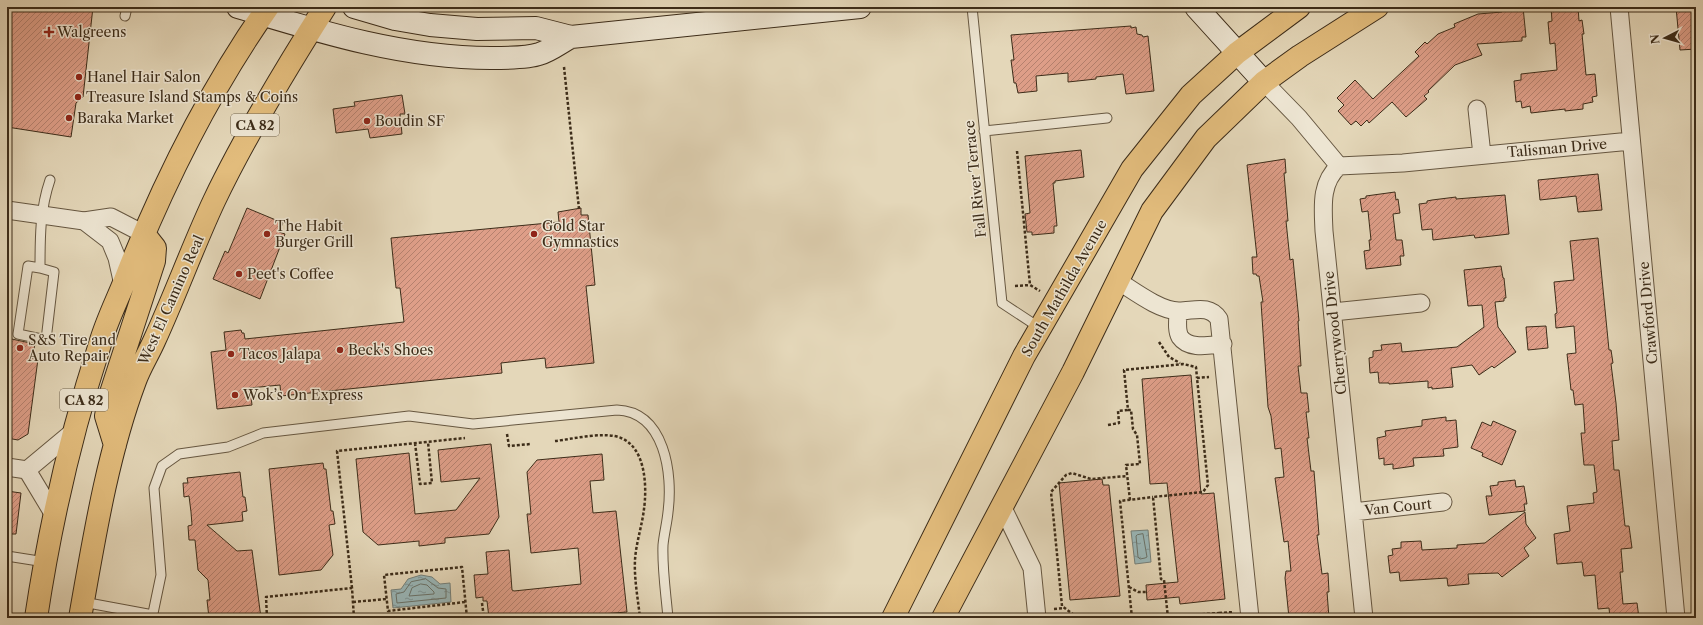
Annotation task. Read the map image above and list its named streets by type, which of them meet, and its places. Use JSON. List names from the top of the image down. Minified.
{"streets":{"main road":["CA 82","South Mathilda Avenue","West El Camino Real"],"street":["Talisman Drive","Crawford Drive","Cherrywood Drive","Van Court"],"lane":["Fall River Terrace"]},"crossings":[["Talisman Drive","Crawford Drive"],["Talisman Drive","Cherrywood Drive"],["Fall River Terrace","South Mathilda Avenue"],["Cherrywood Drive","Van Court"]],"places":{"health":["Walgreens"],"other":["Hanel Hair Salon","Treasure Island Stamps & Coins","Baraka Market","Boudin SF","The Habit Burger Grill","Gold Star Gymnastics","Peet's Coffee","S&S Tire and Auto Repair","Beck's Shoes","Tacos Jalapa","Wok’s On Express"]},"north":"left"}
